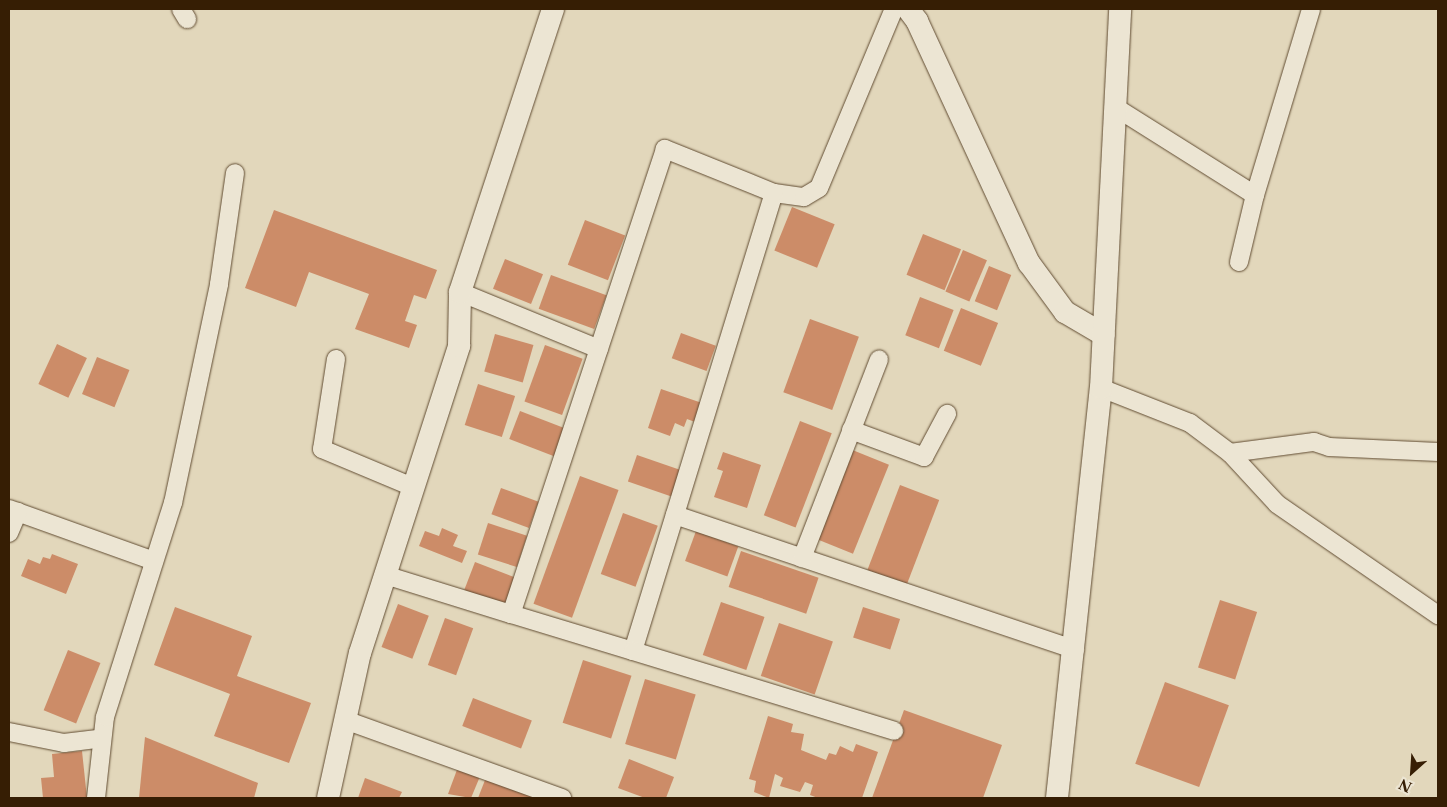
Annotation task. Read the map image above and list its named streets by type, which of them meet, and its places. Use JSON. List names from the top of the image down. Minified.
{"north":"bottom left"}
